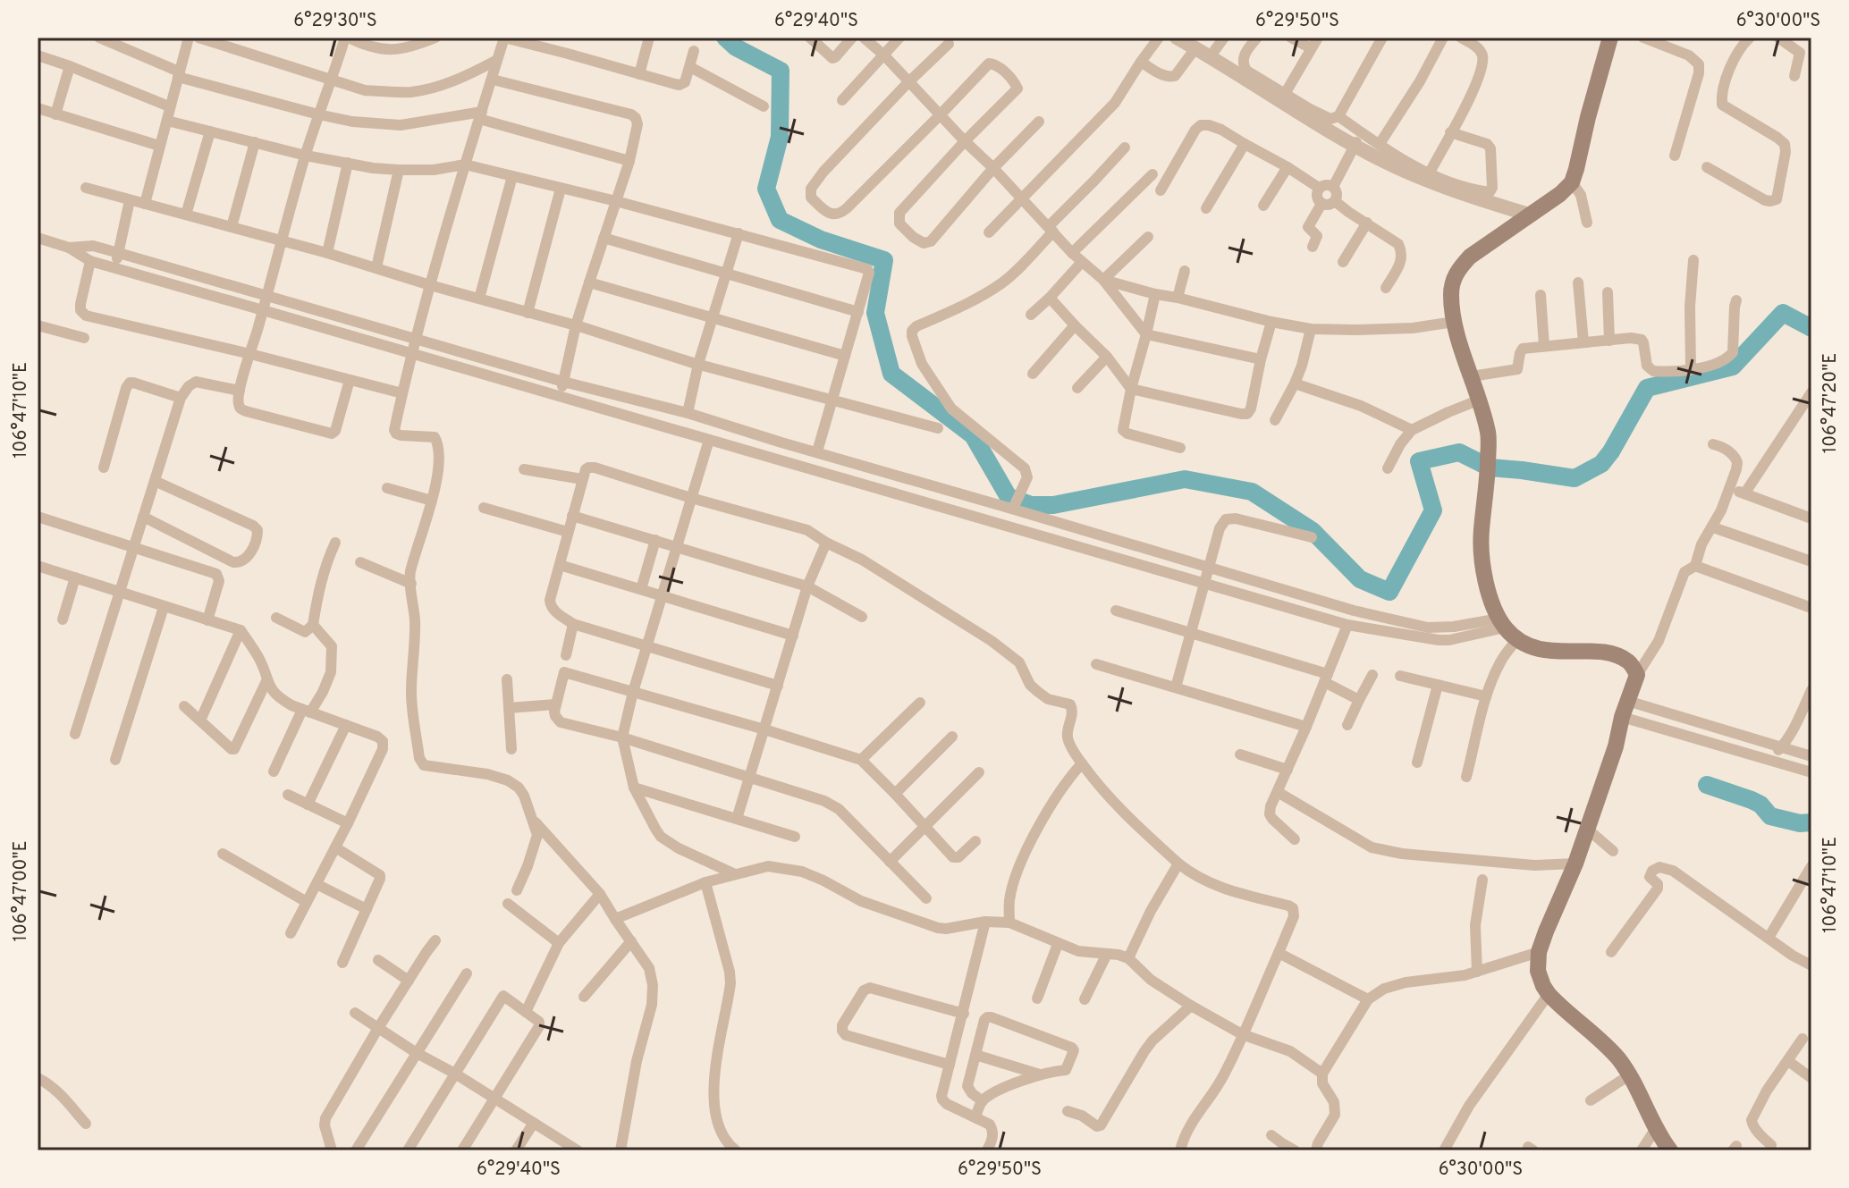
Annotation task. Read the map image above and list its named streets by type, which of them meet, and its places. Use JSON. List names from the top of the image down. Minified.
{"coordinates":["6°29'30\"S","6°29'40\"S","6°29'50\"S","6°30'00\"S","106°47'20\"E","106°47'10\"E","106°47'00\"E"]}
